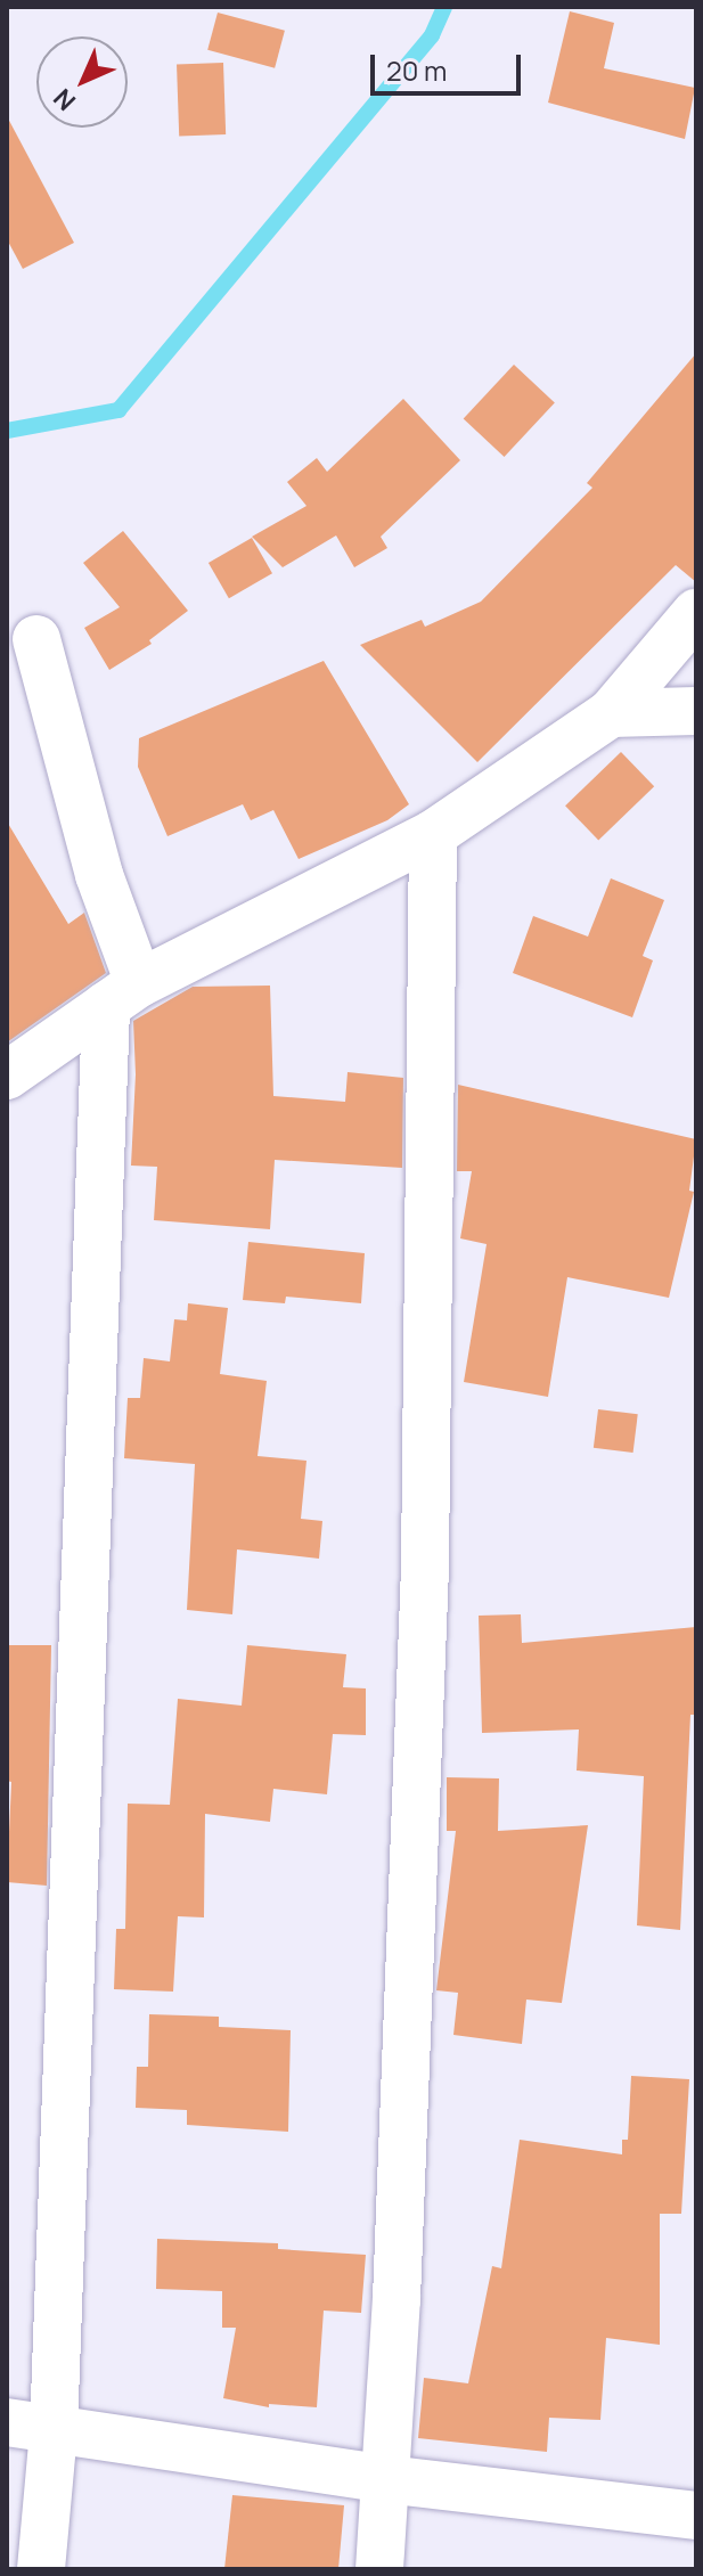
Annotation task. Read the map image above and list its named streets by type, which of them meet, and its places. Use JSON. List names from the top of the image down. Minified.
{"scale_bar":"20 m","north":"bottom left"}
